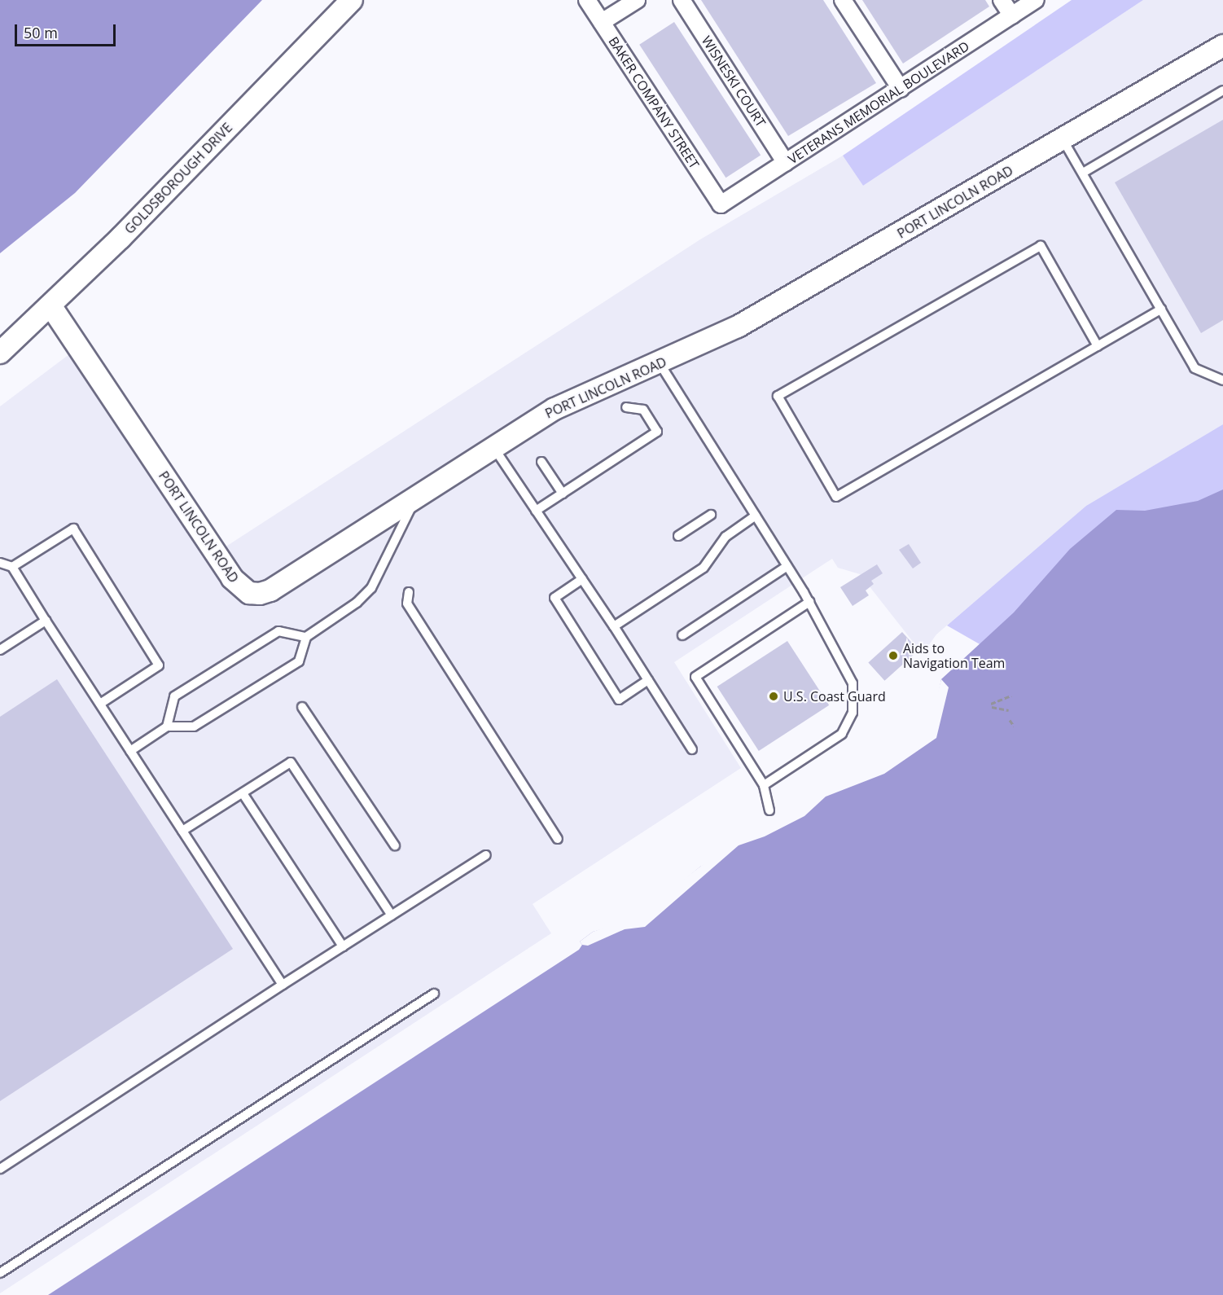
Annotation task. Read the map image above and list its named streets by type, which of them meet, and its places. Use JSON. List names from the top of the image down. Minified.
{"streets":{"street":["WISNESKI COURT","BAKER COMPANY STREET","VETERANS MEMORIAL BOULEVARD","GOLDSBOROUGH DRIVE","PORT LINCOLN ROAD"]},"crossings":[["WISNESKI COURT","VETERANS MEMORIAL BOULEVARD"],["BAKER COMPANY STREET","VETERANS MEMORIAL BOULEVARD"],["GOLDSBOROUGH DRIVE","PORT LINCOLN ROAD"]],"places":["Aids to Navigation Team","U.S. Coast Guard"],"scale_bar":"50 m"}
